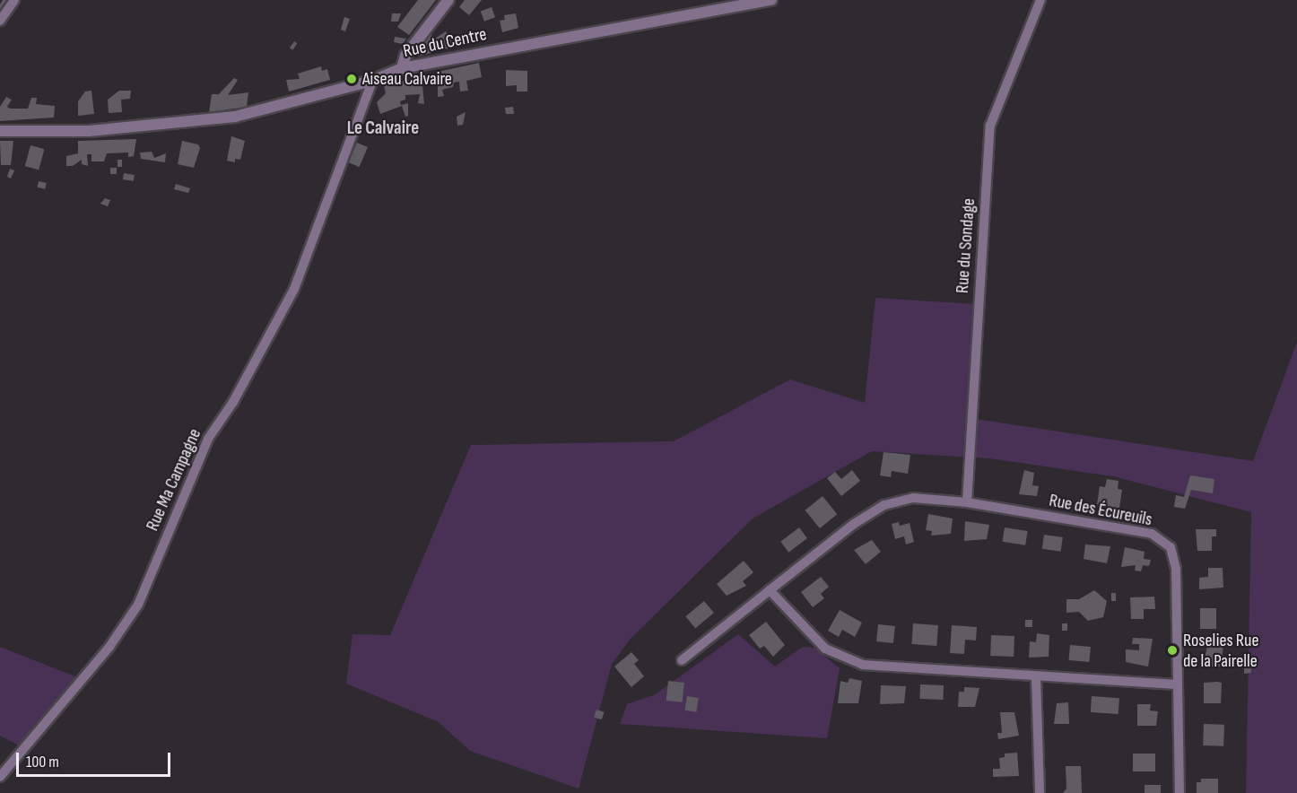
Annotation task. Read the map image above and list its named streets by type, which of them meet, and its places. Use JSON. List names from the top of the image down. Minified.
{"streets":{"street":["Rue du Centre","Rue du Sondage","Rue Ma Campagne","Rue des Écureuils"]},"crossings":[["Rue du Centre","Rue Ma Campagne"],["Rue du Sondage","Rue des Écureuils"]],"districts":["Le Calvaire"],"places":["Aiseau Calvaire","Roselies Rue de la Pairelle"],"scale_bar":"100 m"}
